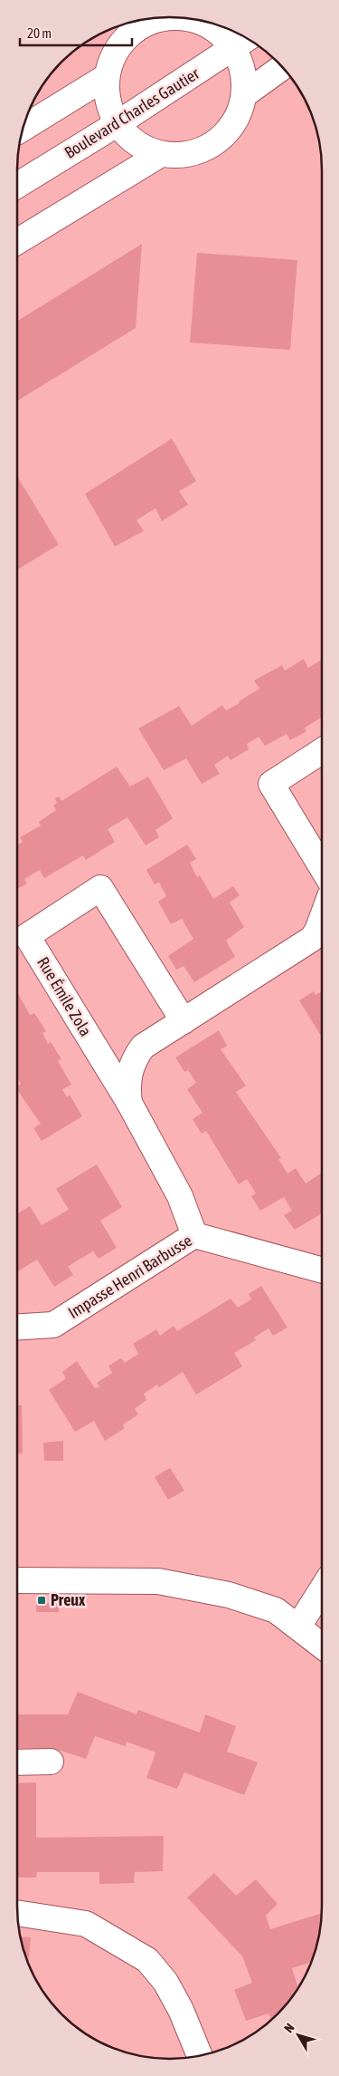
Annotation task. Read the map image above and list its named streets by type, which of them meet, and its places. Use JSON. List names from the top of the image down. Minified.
{"streets":{"street":["Boulevard Charles Gautier","Rue Émile Zola","Impasse Henri Barbusse"]},"crossings":[["Rue Émile Zola","Impasse Henri Barbusse"]],"places":{"transit":["Preux"]},"scale_bar":"20 m","north":"top left"}
